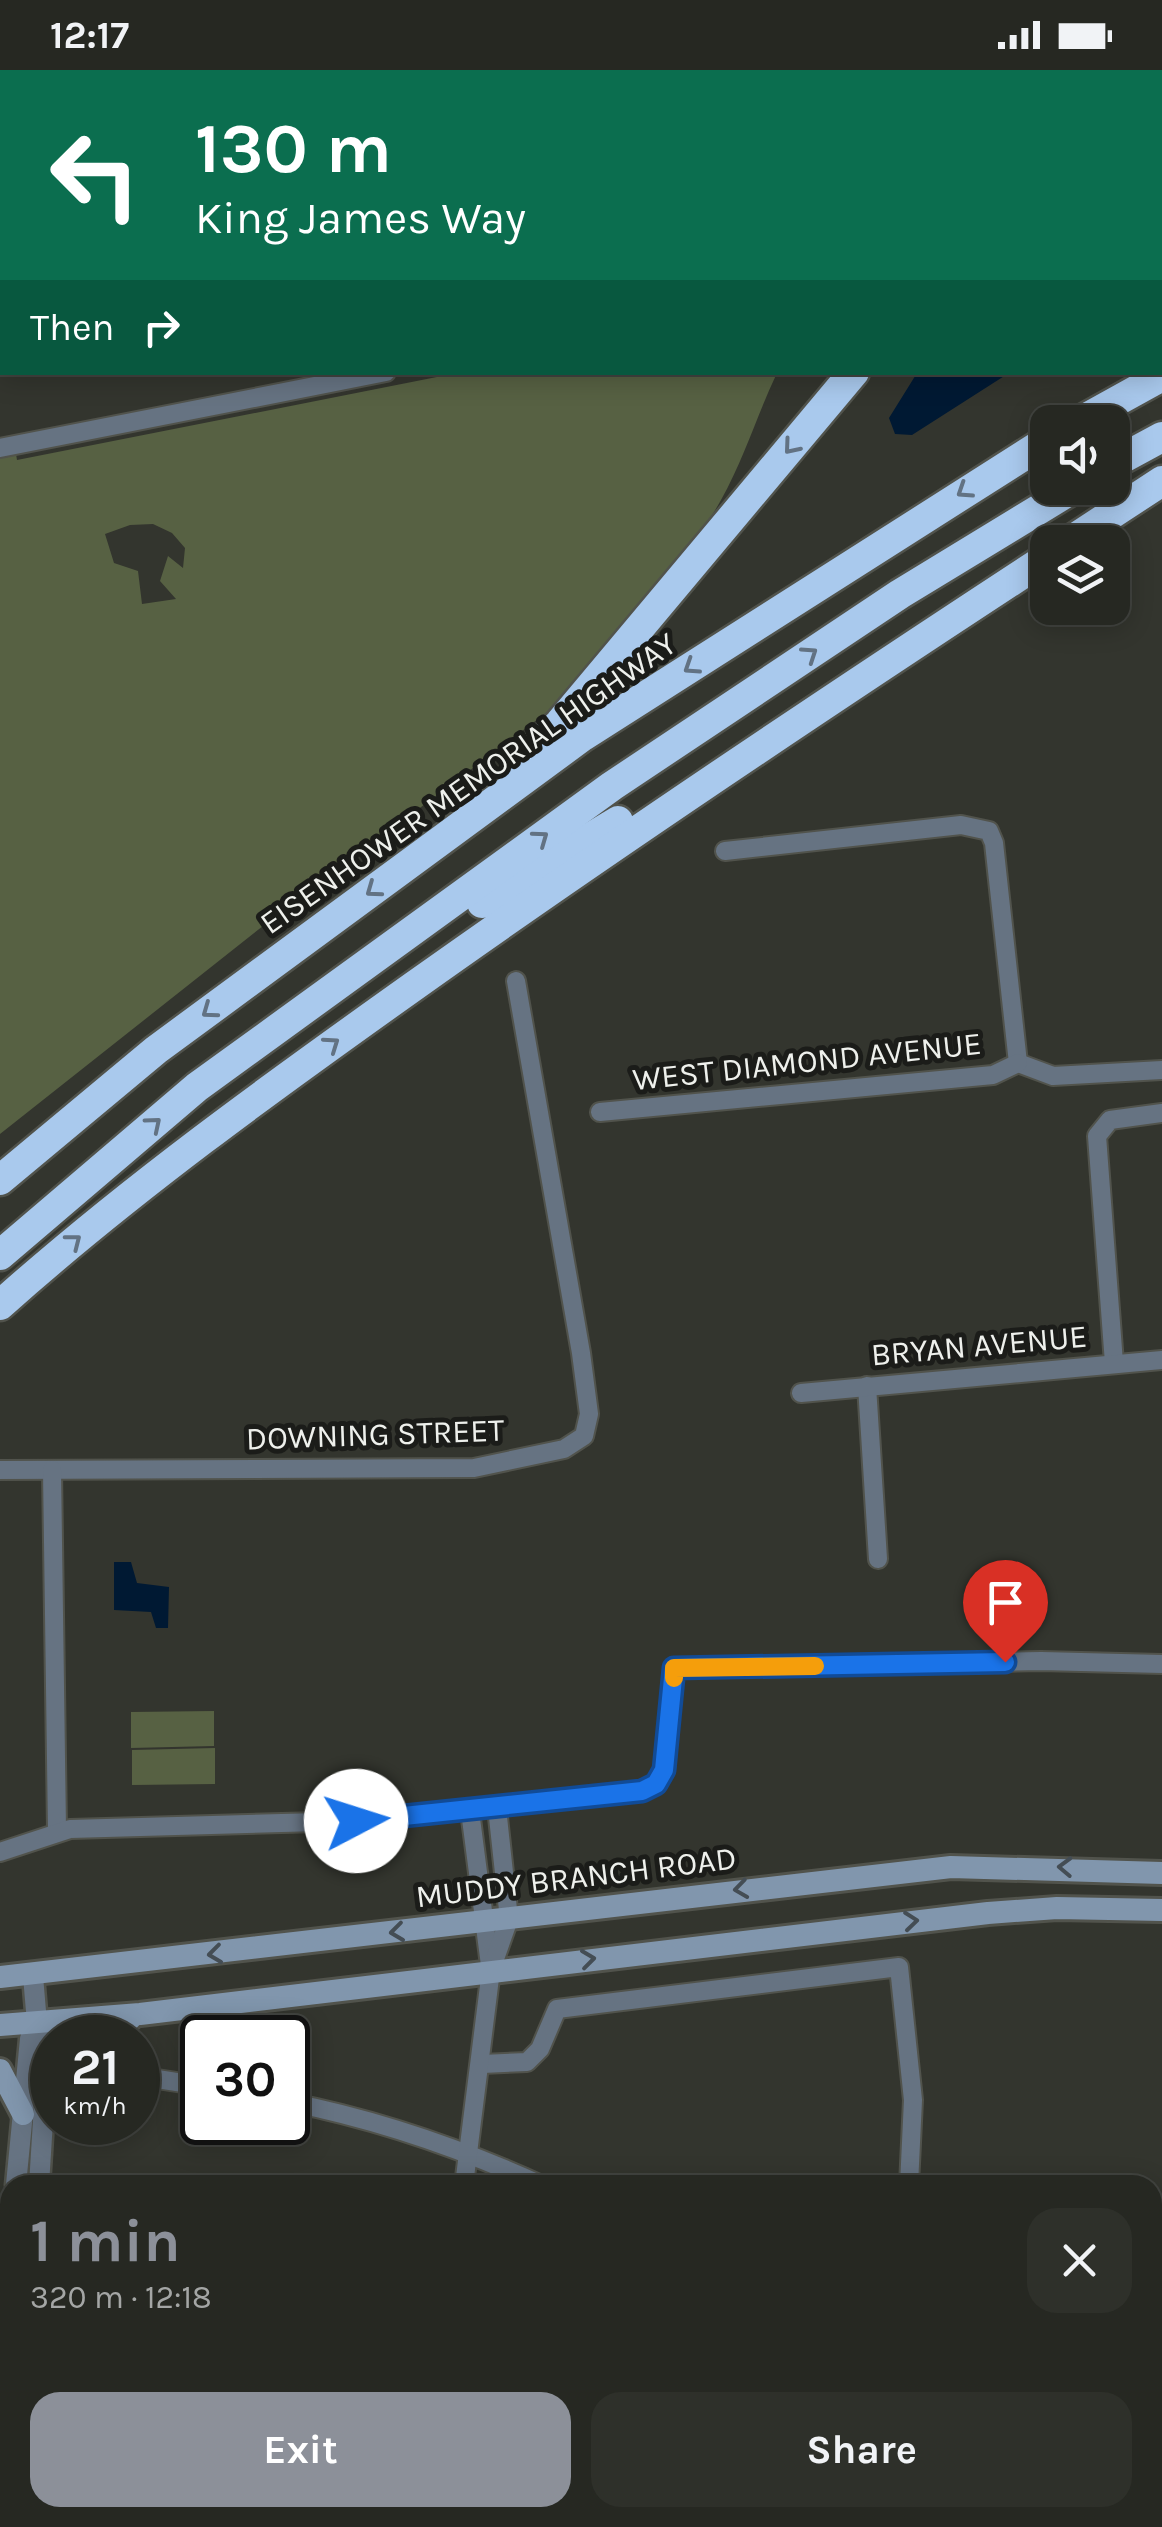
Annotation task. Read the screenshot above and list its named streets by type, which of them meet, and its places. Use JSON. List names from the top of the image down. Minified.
{"streets":{"highway":["EISENHOWER MEMORIAL HIGHWAY"],"main road":["MUDDY BRANCH ROAD"],"street":["WEST DIAMOND AVENUE","BRYAN AVENUE","DOWNING STREET"]},"page":{"status":"12:17","turn":["130 m","King James Way"],"then":"Then","speed":"21 km/h","limit":"30","heading":["1 min","320 m · 12:18"],"buttons":["Exit","Share"]}}
